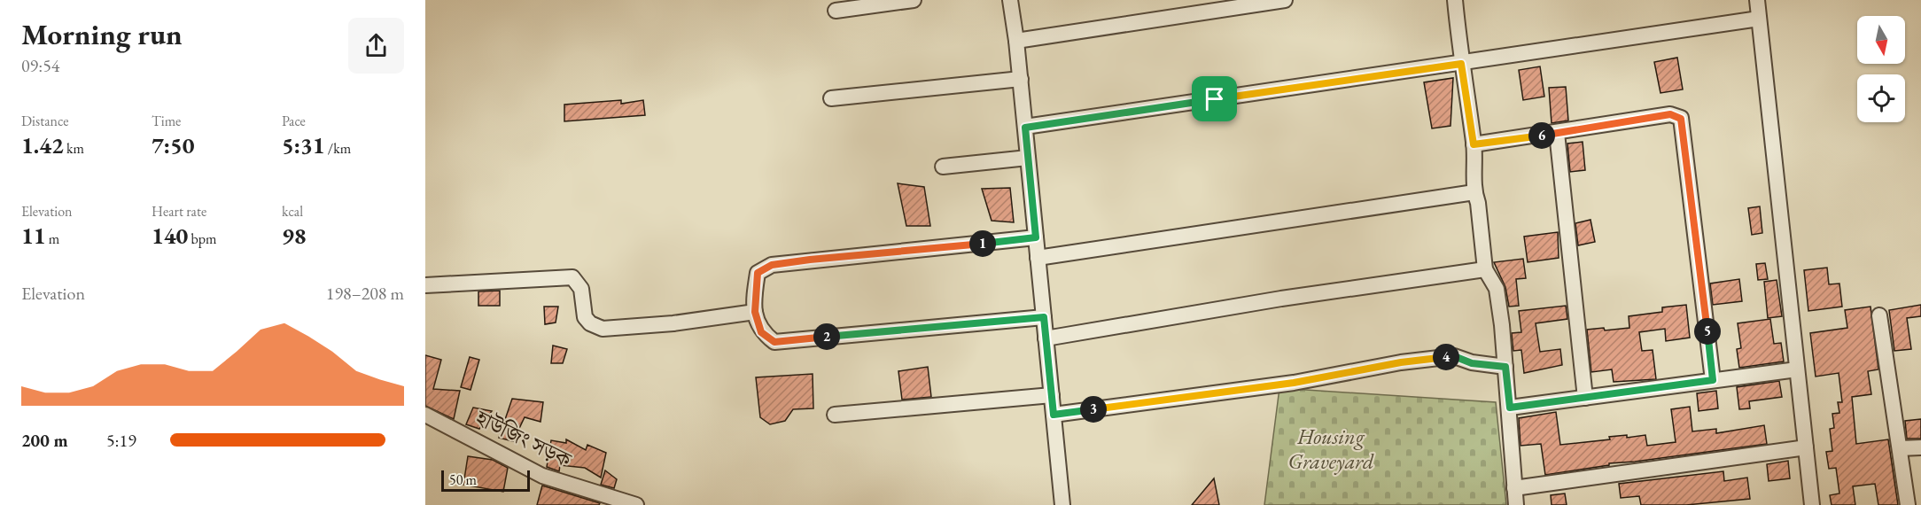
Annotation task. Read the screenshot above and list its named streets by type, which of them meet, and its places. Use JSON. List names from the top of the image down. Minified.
{"streets":{"street":["হাউজিং সড়ক"]},"parks":["Housing Graveyard"],"scale_bar":"50 m","north":"bottom","page":{"heading":["Morning run","09:54"],"stats":[["Distance","1.42 km"],["Time","7:50"],["Pace","5:31 /km"],["Elevation","11 m"],["Heart rate","140 bpm"],["kcal","98"]],"pins":["6","1","5","2","4","3"],"chart":["Elevation","198–208 m"],"list":[{"name":"200 m","note":"5:19"}],"scale":"50 m"}}
